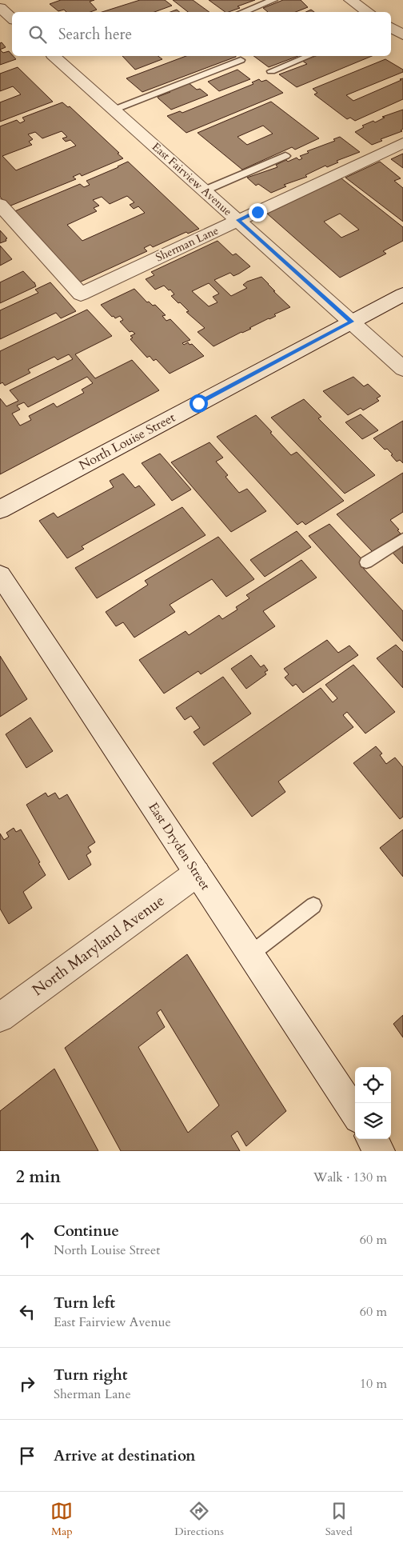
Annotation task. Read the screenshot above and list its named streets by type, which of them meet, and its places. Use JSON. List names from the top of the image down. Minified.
{"streets":{"street":["East Fairview Avenue","Sherman Lane","North Louise Street","East Dryden Street","North Maryland Avenue"]},"crossings":[["East Fairview Avenue","Sherman Lane"],["East Fairview Avenue","North Louise Street"],["East Dryden Street","North Maryland Avenue"]],"page":{"search":"Search here","heading":["2 min","Walk · 130 m"],"list":[["Continue","North Louise Street","60 m"],["Turn left","East Fairview Avenue","60 m"],["Turn right","Sherman Lane","10 m"],"Arrive at destination"],"nav":["Map","Directions","Saved"]}}
